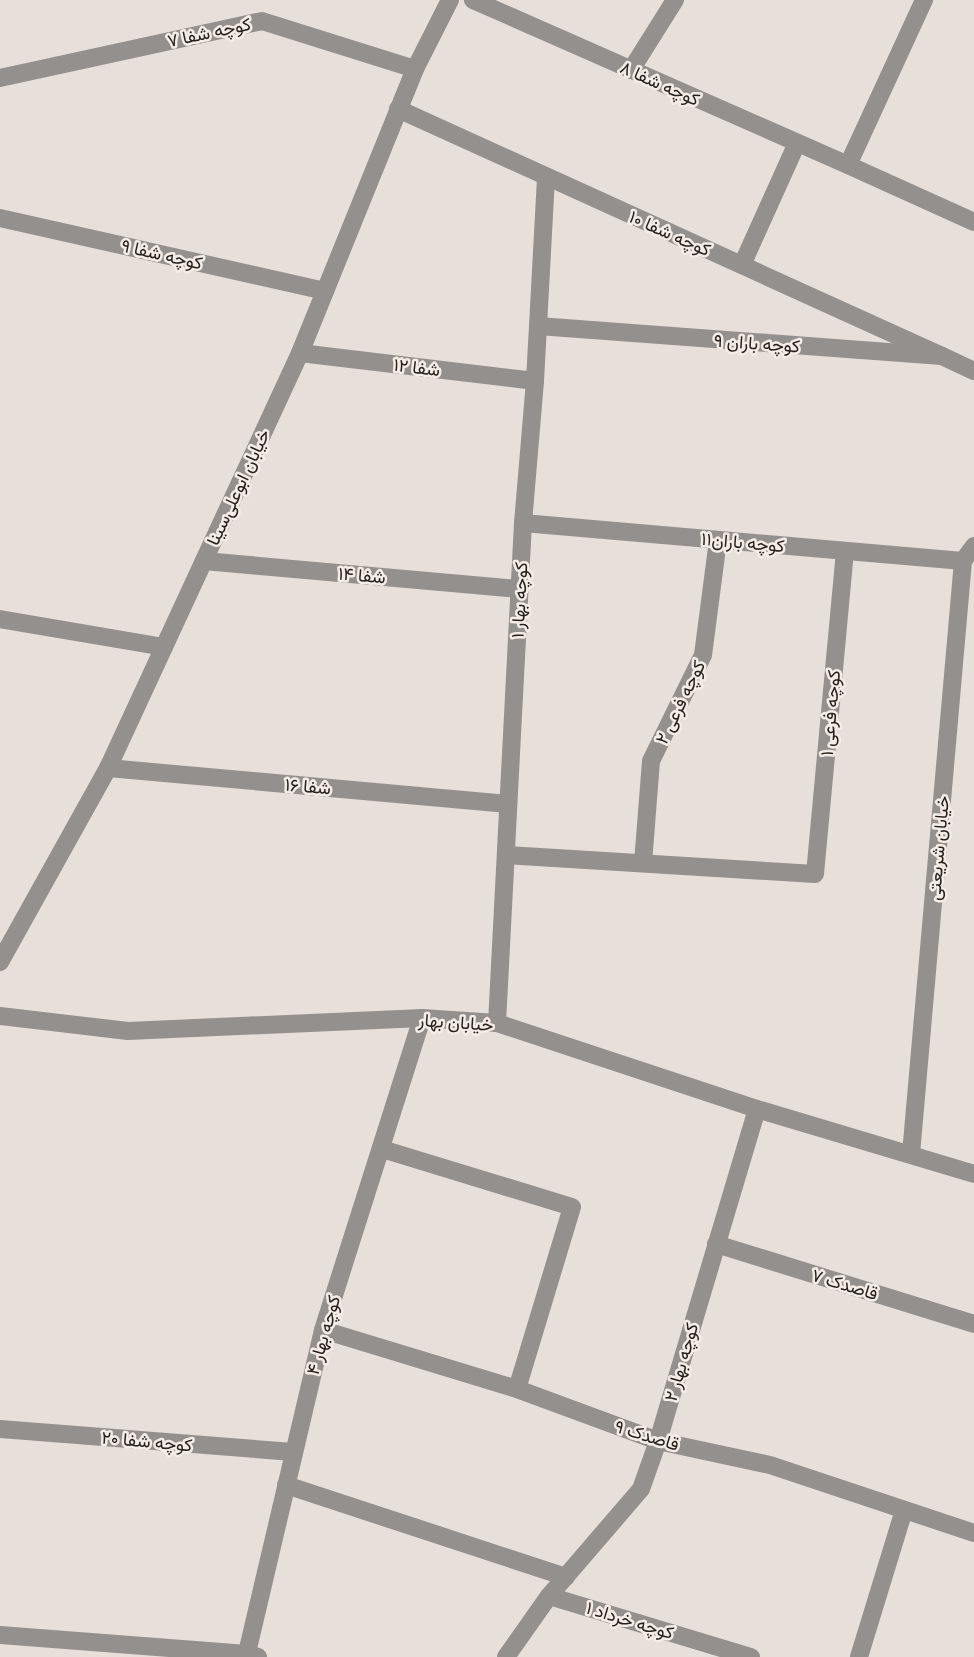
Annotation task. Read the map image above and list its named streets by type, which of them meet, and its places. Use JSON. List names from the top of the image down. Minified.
{"streets":{"street":["کوچه شفا ۷","کوچه شفا ۸","کوچه شفا ۱۰","کوچه شفا ۹","کوچه باران ۹","شفا ۱۲","خیابان ابوعلی‌سینا","کوچه باران۱۱","شفا ۱۴","کوچه بهار ۱","کوچه فرعی ۲","کوچه فرعی ۱","شفا ۱۶","خیابان شریعتی","خیابان بهار","قاصدک ۷","کوچه بهار ۴","کوچه بهار ۲","قاصدک ۹","کوچه شفا ۲۰","کوچه خرداد ۱"]},"crossings":[["کوچه شفا ۷","خیابان ابوعلی‌سینا"],["کوچه شفا ۱۰","کوچه باران ۹"],["کوچه شفا ۱۰","خیابان ابوعلی‌سینا"],["کوچه شفا ۱۰","کوچه بهار ۱"],["کوچه شفا ۹","خیابان ابوعلی‌سینا"],["کوچه باران ۹","کوچه بهار ۱"],["شفا ۱۲","خیابان ابوعلی‌سینا"],["شفا ۱۲","کوچه بهار ۱"],["خیابان ابوعلی‌سینا","شفا ۱۴"],["خیابان ابوعلی‌سینا","شفا ۱۶"],["کوچه باران۱۱","کوچه بهار ۱"],["کوچه باران۱۱","کوچه فرعی ۲"],["کوچه باران۱۱","کوچه فرعی ۱"],["کوچه باران۱۱","خیابان شریعتی"],["شفا ۱۴","کوچه بهار ۱"],["کوچه بهار ۱","شفا ۱۶"],["کوچه بهار ۱","خیابان بهار"],["کوچه فرعی ۲","کوچه فرعی ۱"],["خیابان شریعتی","خیابان بهار"],["خیابان بهار","کوچه بهار ۴"],["خیابان بهار","کوچه بهار ۲"],["قاصدک ۷","کوچه بهار ۲"],["کوچه بهار ۴","قاصدک ۹"],["کوچه بهار ۴","کوچه شفا ۲۰"],["کوچه بهار ۲","قاصدک ۹"],["کوچه بهار ۲","کوچه خرداد ۱"]]}
